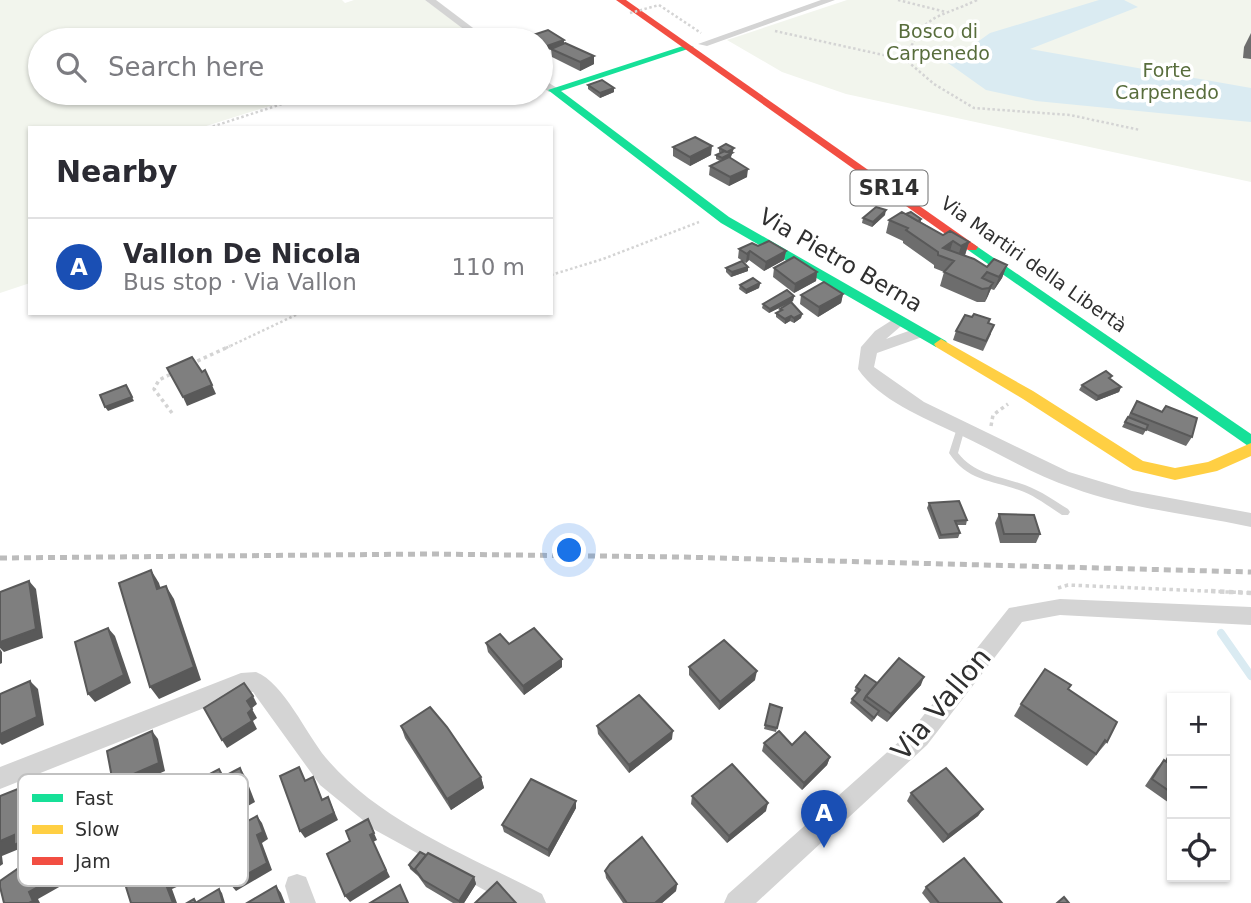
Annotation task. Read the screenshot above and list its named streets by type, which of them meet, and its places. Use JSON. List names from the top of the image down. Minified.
{"streets":{"street":["SR14","Via Pietro Berna","Via Martiri della Libertà","Via Vallon"]},"crossings":[["Via Pietro Berna","Via Martiri della Libertà"]],"parks":["Bosco di Carpenedo","Forte Carpenedo"],"legend":["Fast","Slow","Jam"],"page":{"search":"Search here","heading":"Nearby","list":[{"mark":"A","name":"Vallon De Nicola","note":"Bus stop · Via Vallon","value":"110 m"}],"map_buttons":["+","−"],"pins":"A"}}
